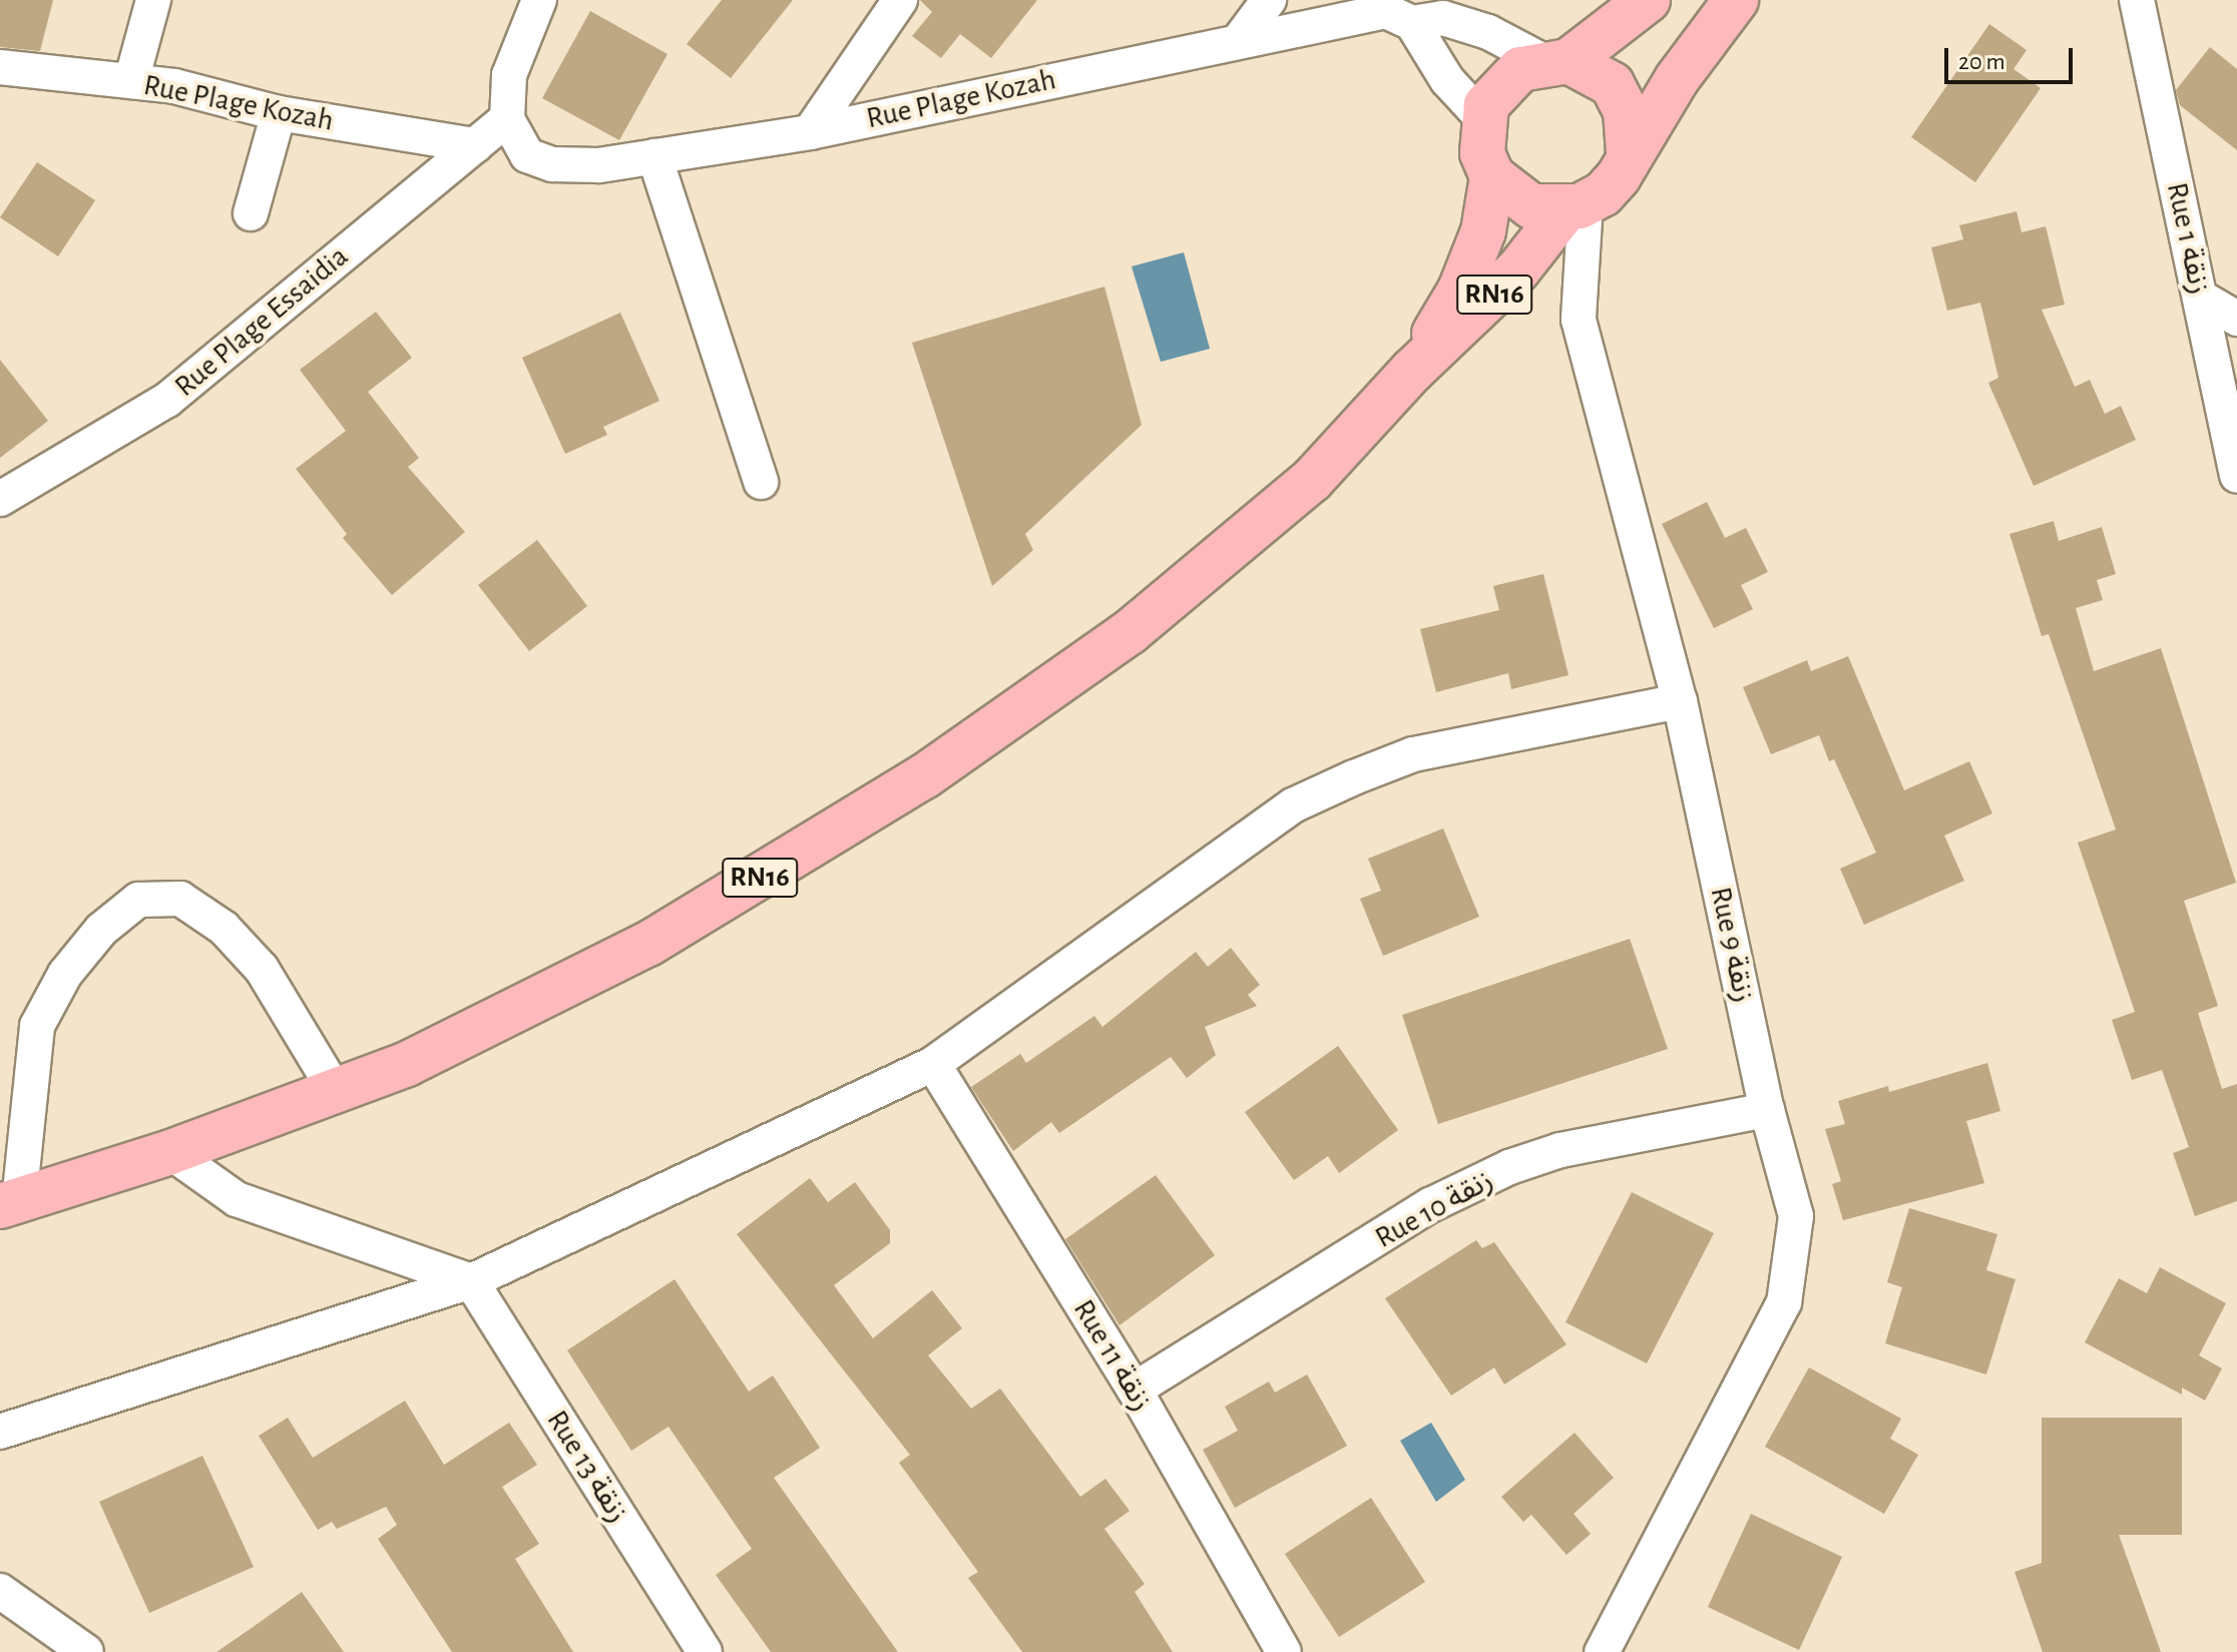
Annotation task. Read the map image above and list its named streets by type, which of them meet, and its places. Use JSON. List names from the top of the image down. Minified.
{"streets":{"main road":["RN16"],"street":["Rue Plage Kozah","Rue 1 زنقة","Rue Plage Essaidia","Rue 9 زنقة","Rue 10 زنقة","Rue 11 زنقة","Rue 13 زنقة"]},"crossings":[["Rue Plage Kozah","RN16"],["Rue Plage Kozah","Rue Plage Essaidia"],["Rue Plage Kozah","Rue 9 زنقة"],["RN16","Rue 9 زنقة"],["Rue 9 زنقة","Rue 10 زنقة"],["Rue 10 زنقة","Rue 11 زنقة"]],"scale_bar":"20 m"}
